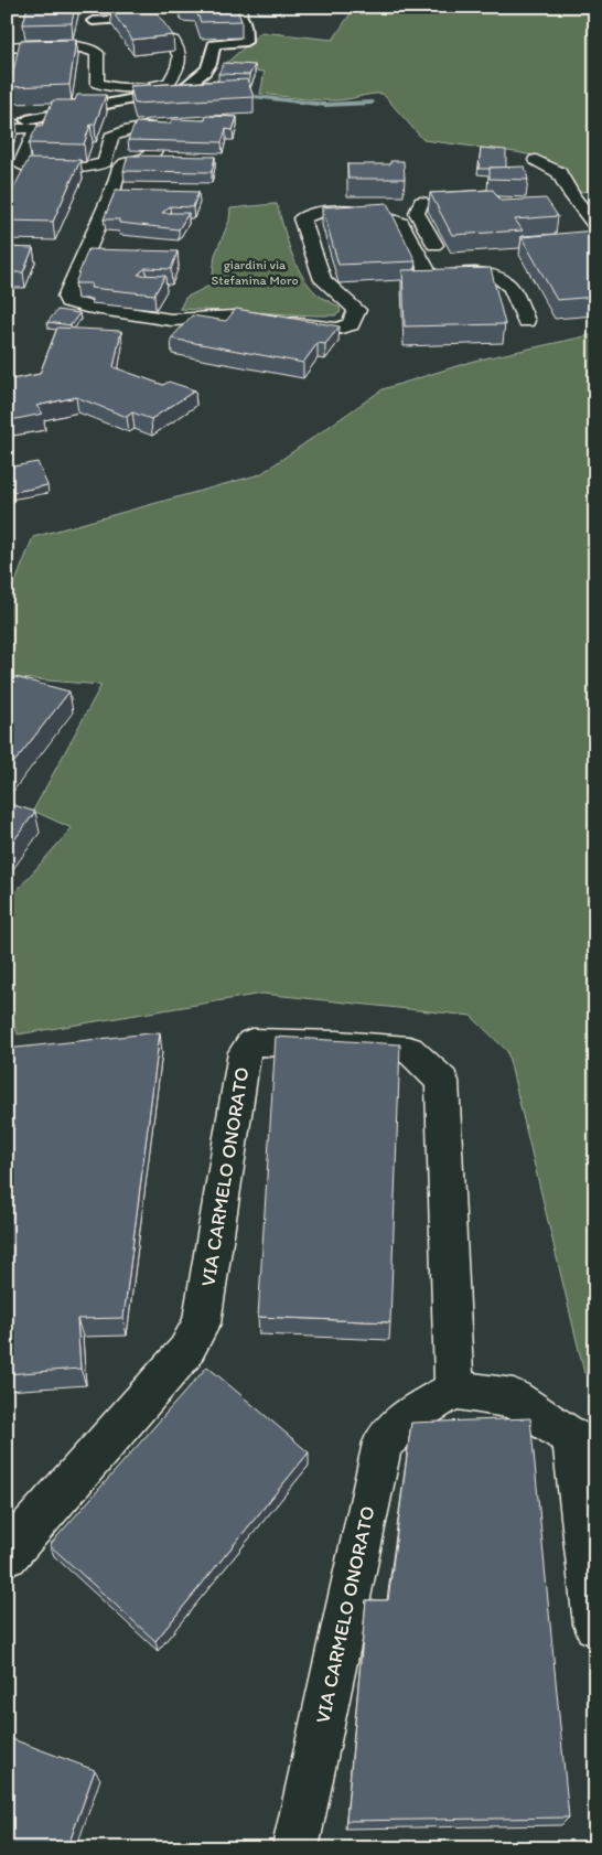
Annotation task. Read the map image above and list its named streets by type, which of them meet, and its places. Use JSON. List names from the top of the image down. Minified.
{"streets":{"street":["VIA CARMELO ONORATO"]},"parks":["giardini via Stefanina Moro"]}
